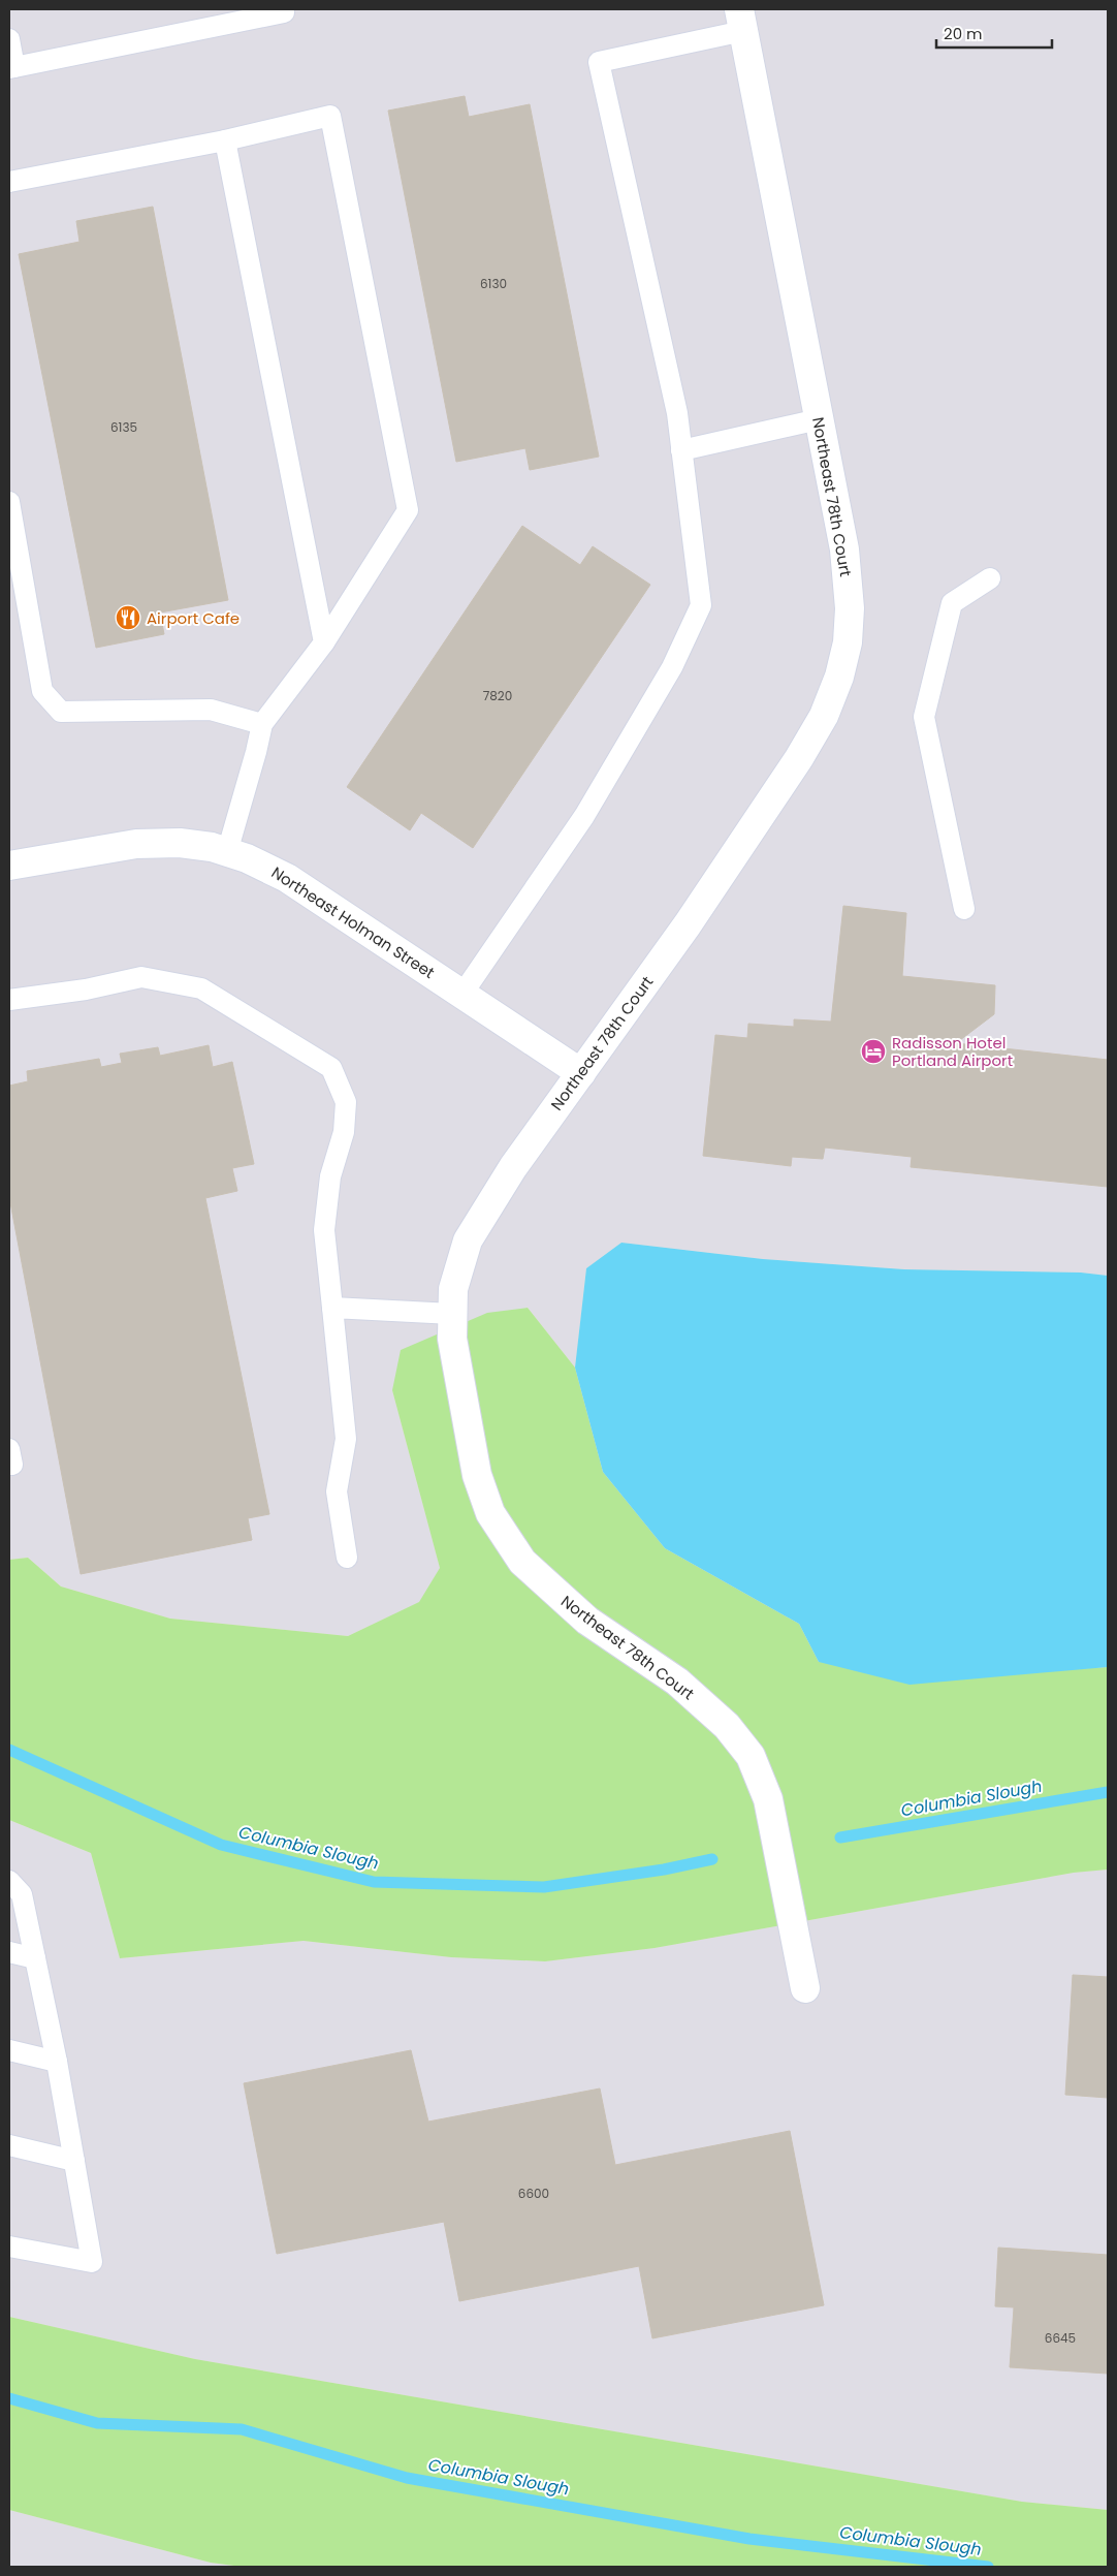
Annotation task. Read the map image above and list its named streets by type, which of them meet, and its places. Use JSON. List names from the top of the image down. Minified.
{"streets":{"street":["Northeast 78th Court","Northeast Holman Street"]},"crossings":[["Northeast 78th Court","Northeast Holman Street"]],"water":["Columbia Slough"],"places":{"restaurant":["Airport Cafe"],"hotel":["Radisson Hotel Portland Airport"]},"house_numbers":["6130","6135","7820","6600","6645"],"scale_bar":"20 m"}
